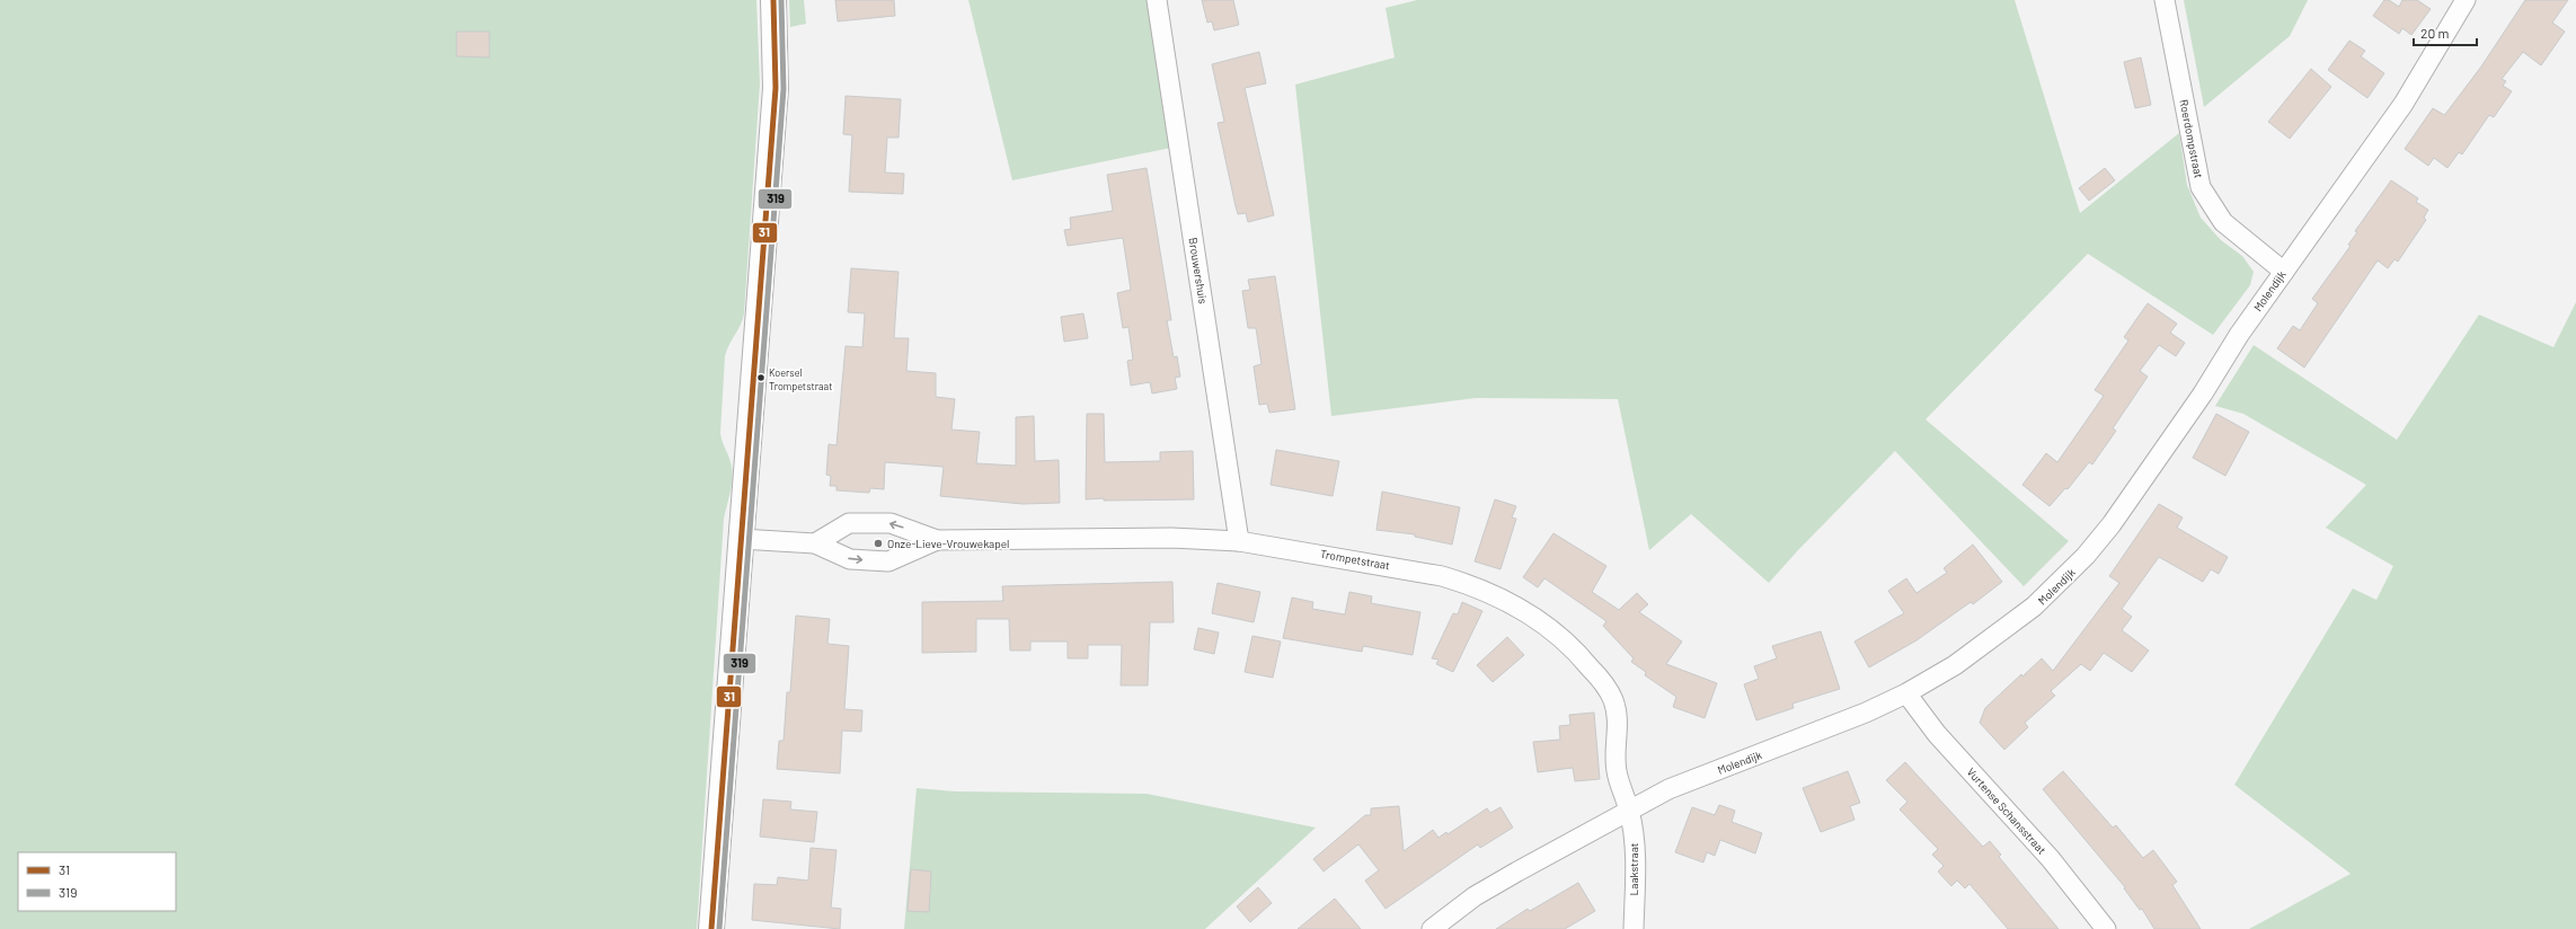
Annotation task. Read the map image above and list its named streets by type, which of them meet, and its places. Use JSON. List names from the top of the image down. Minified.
{"streets":{"street":["Roerdompstraat","Brouwershuis","Molendijk","Trompetstraat","Vurtense Schansstraat","Laakstraat"]},"crossings":[["Roerdompstraat","Molendijk"],["Brouwershuis","Trompetstraat"],["Molendijk","Trompetstraat"],["Molendijk","Vurtense Schansstraat"],["Molendijk","Laakstraat"],["Trompetstraat","Laakstraat"]],"places":["Koersel Trompetstraat","Onze-Lieve-Vrouwekapel"],"lines":["transit line 31","transit line 319"],"legend":["31","319"],"scale_bar":"20 m"}
